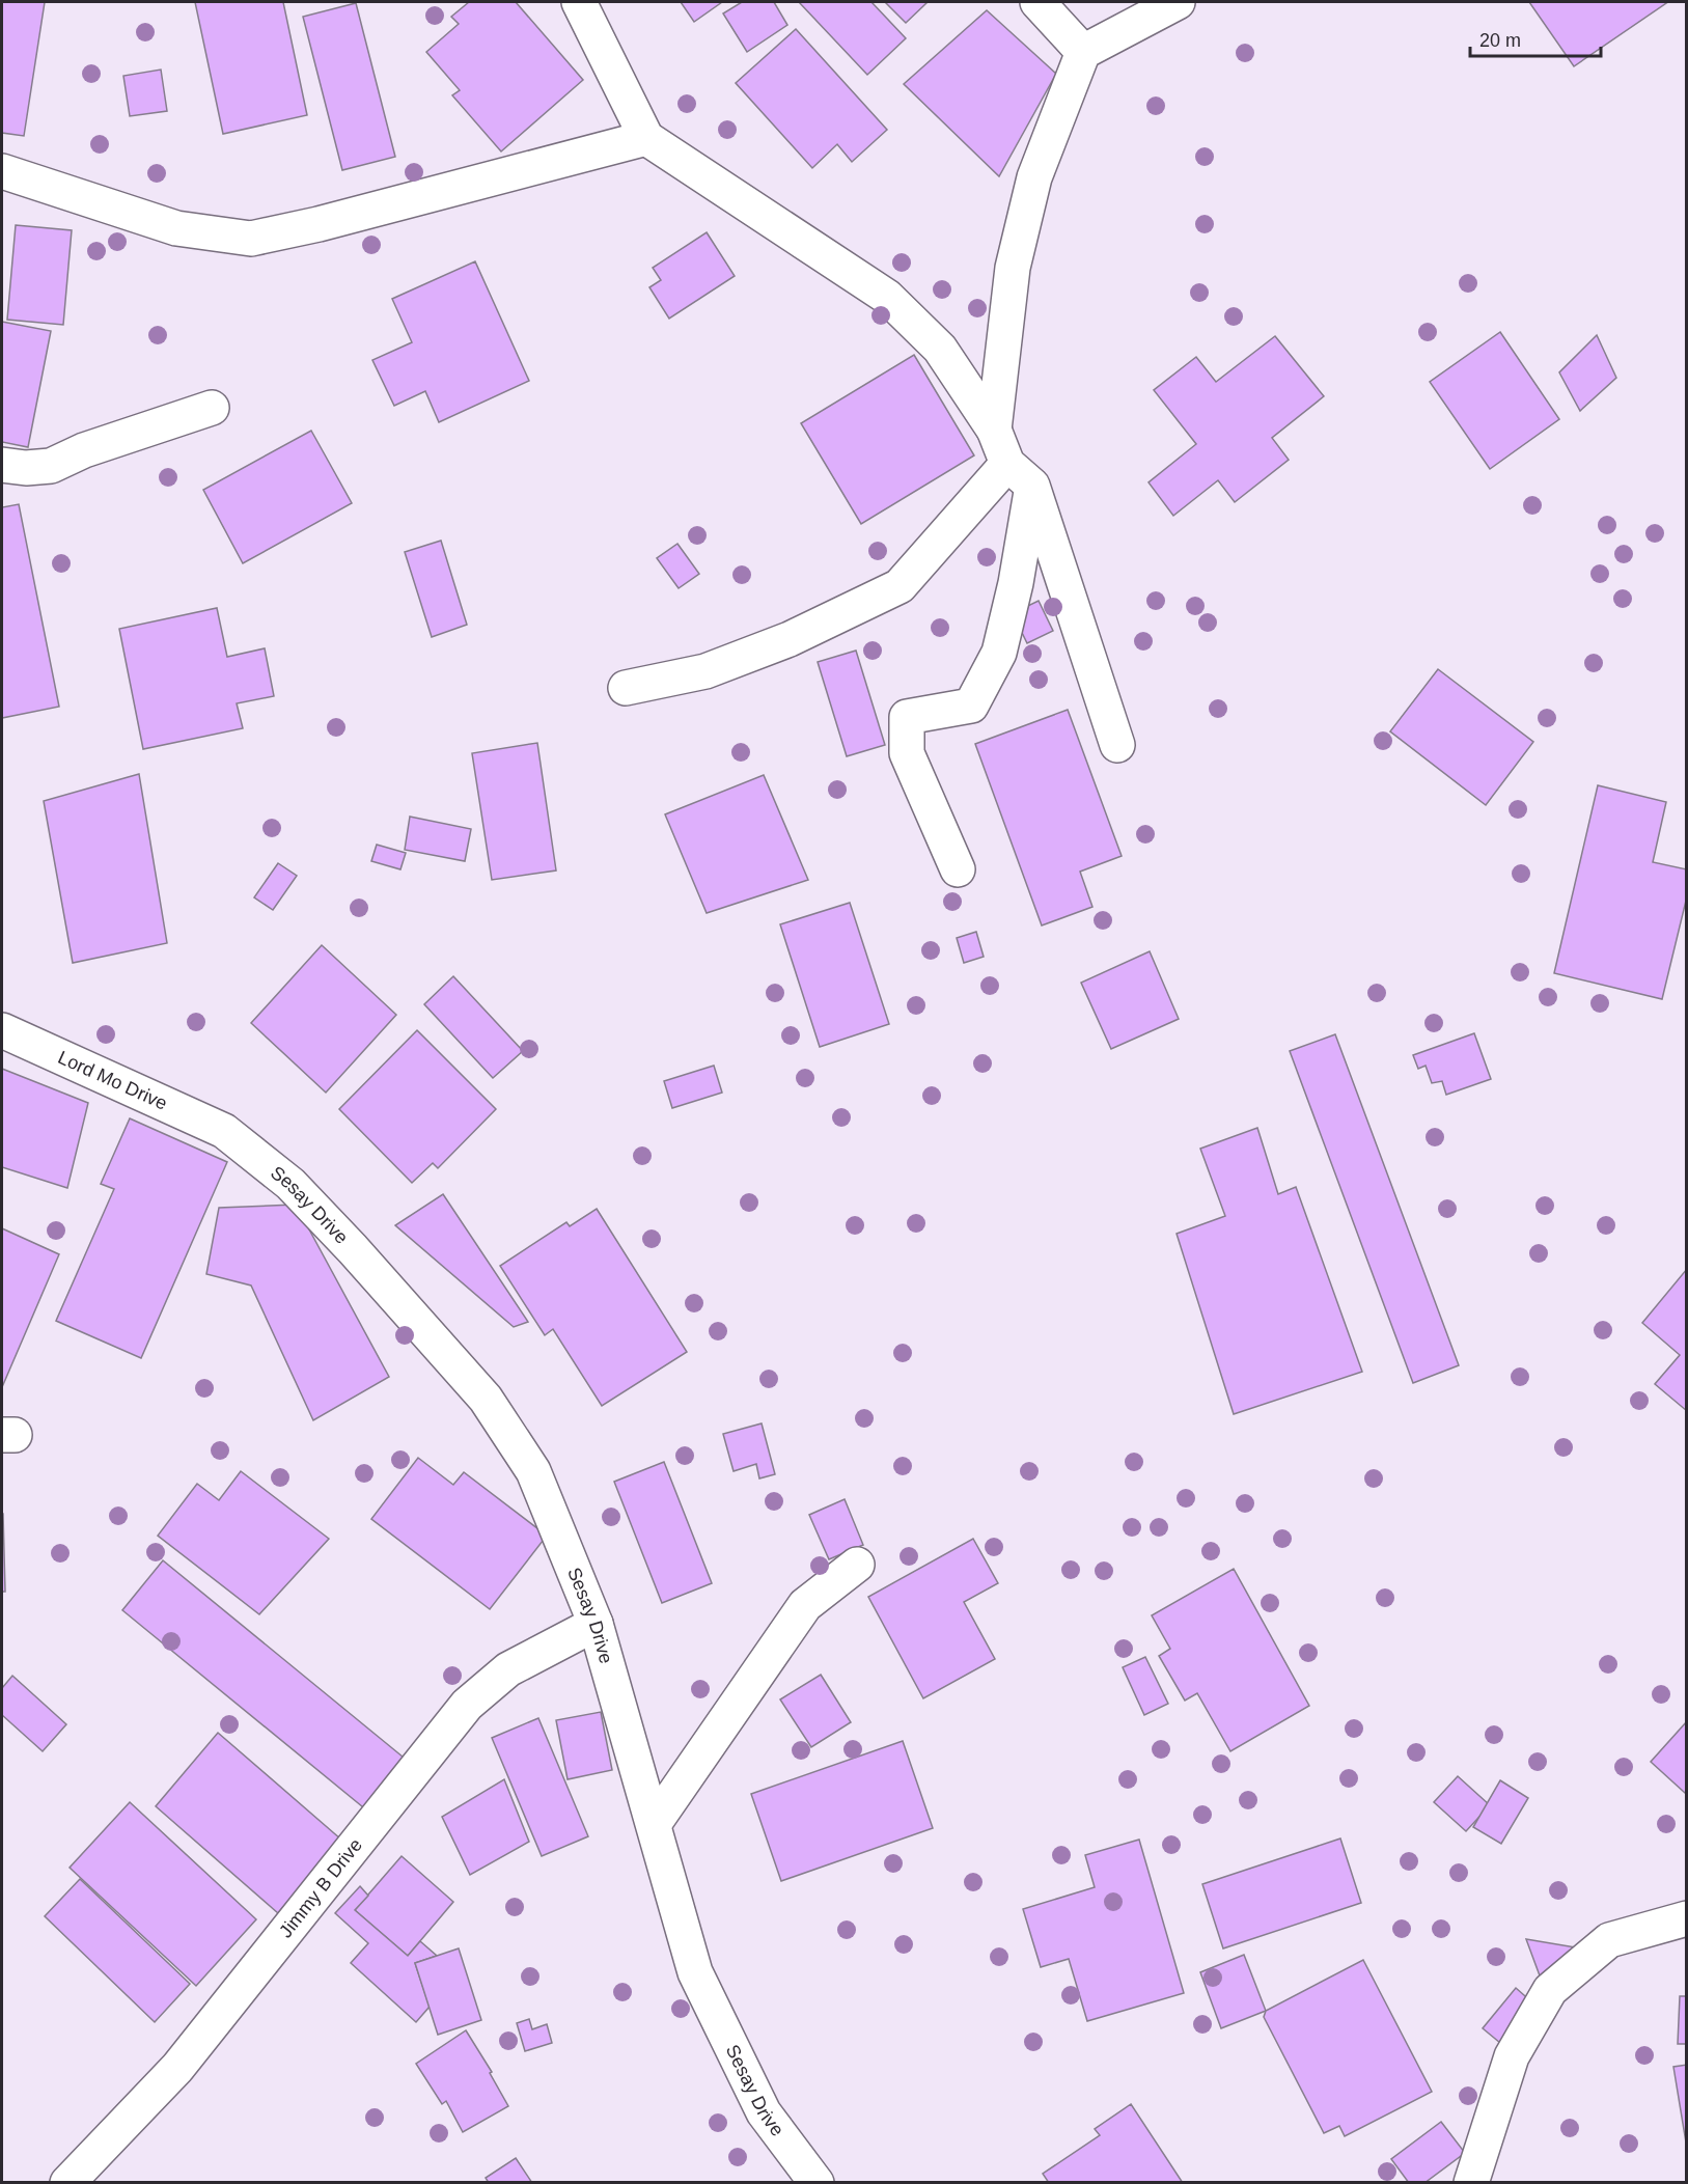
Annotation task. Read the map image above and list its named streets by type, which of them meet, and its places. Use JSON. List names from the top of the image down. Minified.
{"streets":{"street":["Lord Mo Drive","Sesay Drive","Jimmy B Drive"]},"crossings":[["Lord Mo Drive","Sesay Drive"],["Sesay Drive","Jimmy B Drive"]],"scale_bar":"20 m"}
